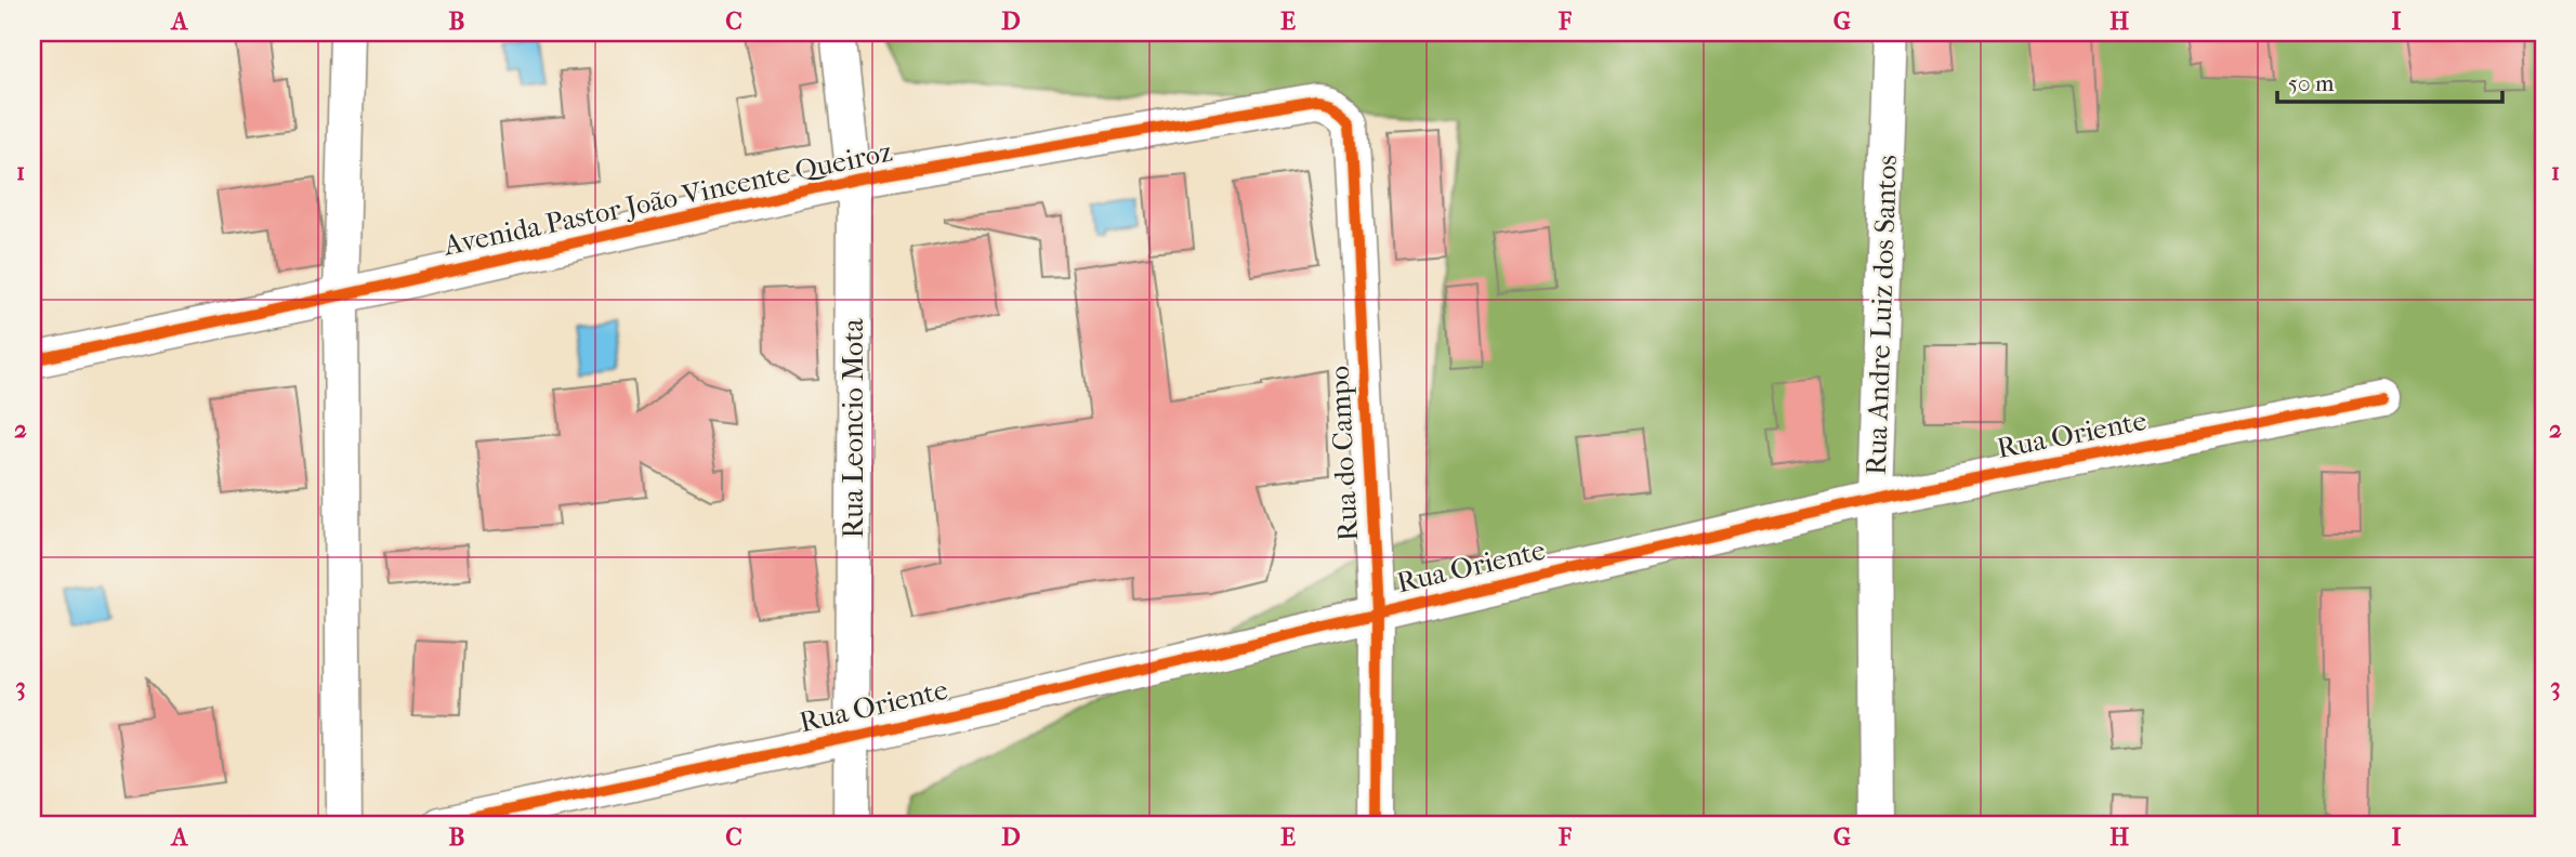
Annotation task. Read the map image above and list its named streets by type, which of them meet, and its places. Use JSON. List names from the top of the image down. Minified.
{"streets":{"street":["Avenida Pastor João Vincente Queiroz","Rua Andre Luiz dos Santos","Rua Leoncio Mota","Rua Oriente","Rua do Campo"]},"crossings":[["Avenida Pastor João Vincente Queiroz","Rua Leoncio Mota"],["Avenida Pastor João Vincente Queiroz","Rua do Campo"],["Rua Andre Luiz dos Santos","Rua Oriente"],["Rua Leoncio Mota","Rua Oriente"],["Rua Oriente","Rua do Campo"]],"scale_bar":"50 m","grid":{"columns":["A","B","C","D","E","F","G","H","I"],"rows":["1","2","3"]}}
